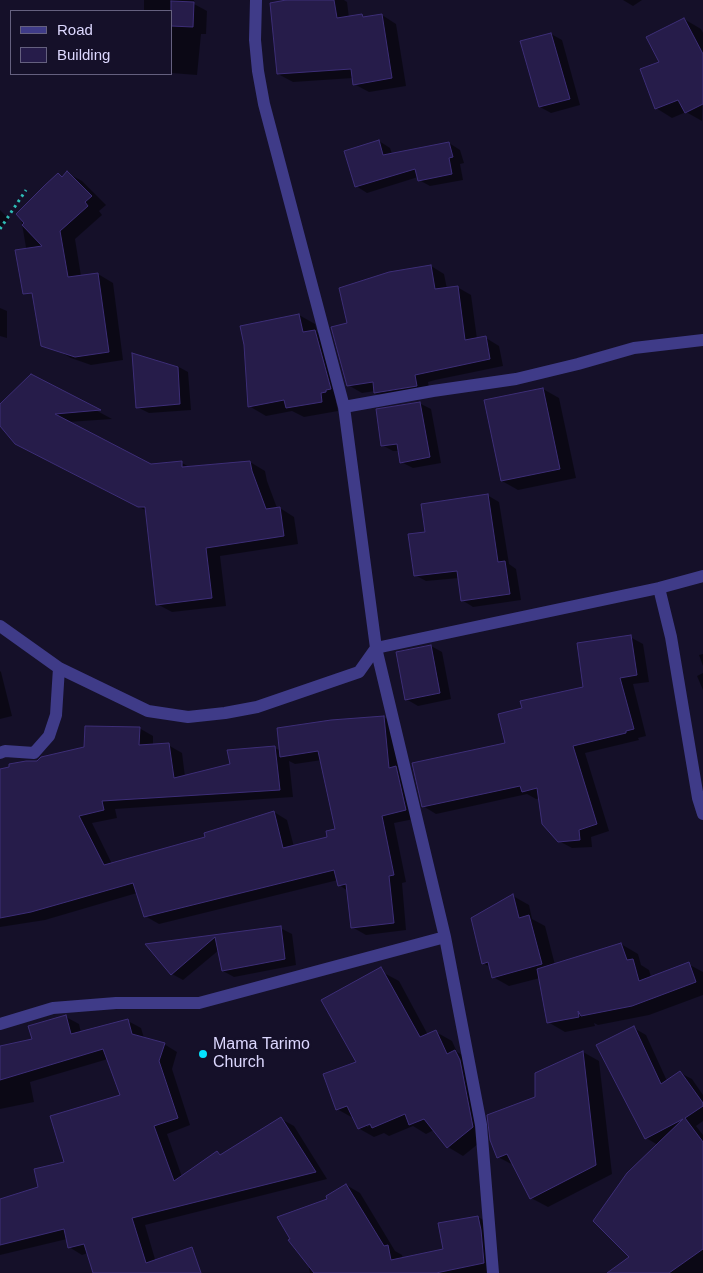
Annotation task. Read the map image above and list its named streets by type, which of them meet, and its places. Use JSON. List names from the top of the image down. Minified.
{"places":["Mama Tarimo Church"],"legend":["Road","Building"]}
